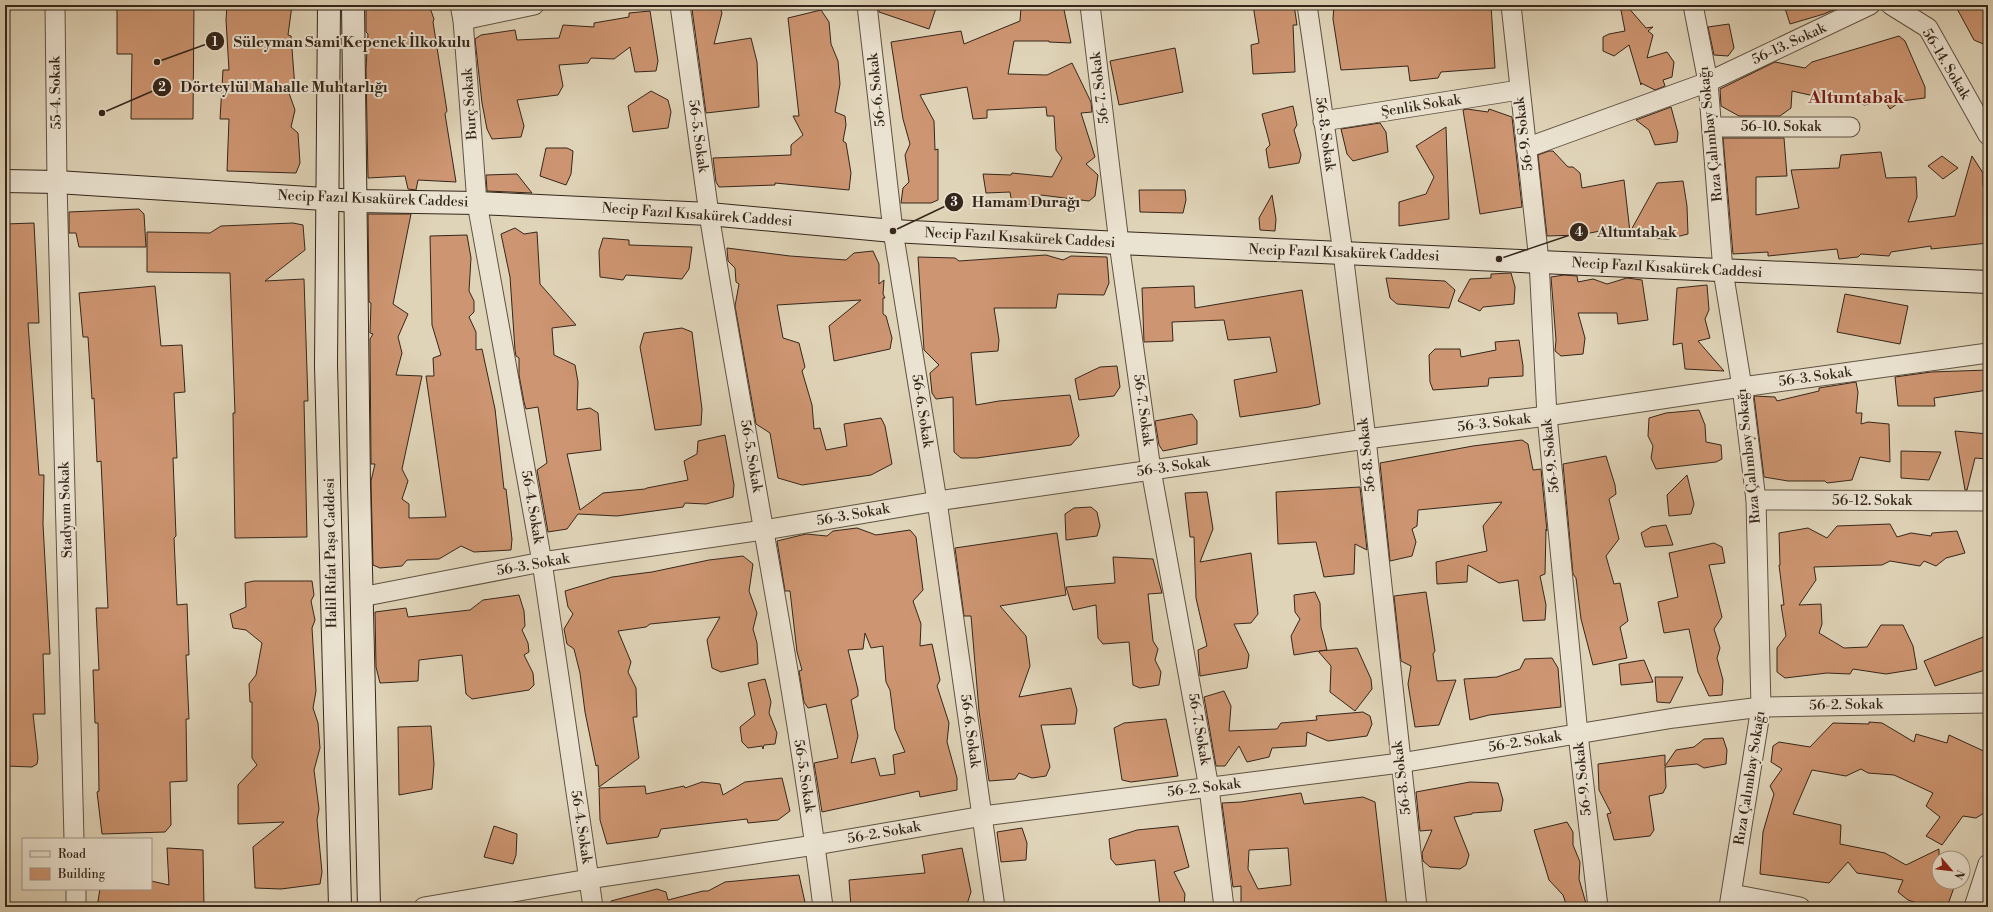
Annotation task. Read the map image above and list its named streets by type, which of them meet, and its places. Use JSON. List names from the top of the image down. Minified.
{"streets":{"street":["56-13. Sokak","56-14. Sokak","56-7. Sokak","56-6. Sokak","55-4. Sokak","Burç Sokak","Şenlik Sokak","56-10. Sokak","56-8. Sokak","56-9. Sokak","Rıza Çalımbay Sokağı","56-5. Sokak","Necip Fazıl Kısakürek Caddesi","56-3. Sokak","56-12. Sokak","56-4. Sokak","Stadyum Sokak","Halil Rıfat Paşa Caddesi","56-2. Sokak"]},"crossings":[["56-13. Sokak","56-9. Sokak"],["56-13. Sokak","Rıza Çalımbay Sokağı"],["56-7. Sokak","Necip Fazıl Kısakürek Caddesi"],["56-7. Sokak","56-3. Sokak"],["56-7. Sokak","56-2. Sokak"],["56-6. Sokak","Necip Fazıl Kısakürek Caddesi"],["56-6. Sokak","56-3. Sokak"],["56-6. Sokak","56-2. Sokak"],["55-4. Sokak","Necip Fazıl Kısakürek Caddesi"],["55-4. Sokak","Stadyum Sokak"],["Burç Sokak","Necip Fazıl Kısakürek Caddesi"],["Burç Sokak","56-4. Sokak"],["Şenlik Sokak","56-8. Sokak"],["Şenlik Sokak","56-9. Sokak"],["56-10. Sokak","Rıza Çalımbay Sokağı"],["56-8. Sokak","Necip Fazıl Kısakürek Caddesi"],["56-8. Sokak","56-3. Sokak"],["56-8. Sokak","56-2. Sokak"],["56-9. Sokak","Necip Fazıl Kısakürek Caddesi"],["56-9. Sokak","56-3. Sokak"],["56-9. Sokak","56-2. Sokak"],["Rıza Çalımbay Sokağı","Necip Fazıl Kısakürek Caddesi"],["Rıza Çalımbay Sokağı","56-3. Sokak"],["Rıza Çalımbay Sokağı","56-12. Sokak"],["Rıza Çalımbay Sokağı","56-2. Sokak"],["56-5. Sokak","Necip Fazıl Kısakürek Caddesi"],["56-5. Sokak","56-3. Sokak"],["56-5. Sokak","56-2. Sokak"],["Necip Fazıl Kısakürek Caddesi","56-4. Sokak"],["Necip Fazıl Kısakürek Caddesi","Stadyum Sokak"],["Necip Fazıl Kısakürek Caddesi","Halil Rıfat Paşa Caddesi"],["56-3. Sokak","56-4. Sokak"],["56-4. Sokak","56-2. Sokak"]],"districts":["Altuntabak"],"places":["Süleyman Sami Kepenek İlkokulu","Dörteylül Mahalle Muhtarlığı","Hamam Durağı","Altuntabak"],"legend":["Road","Building"],"north":"bottom right"}
